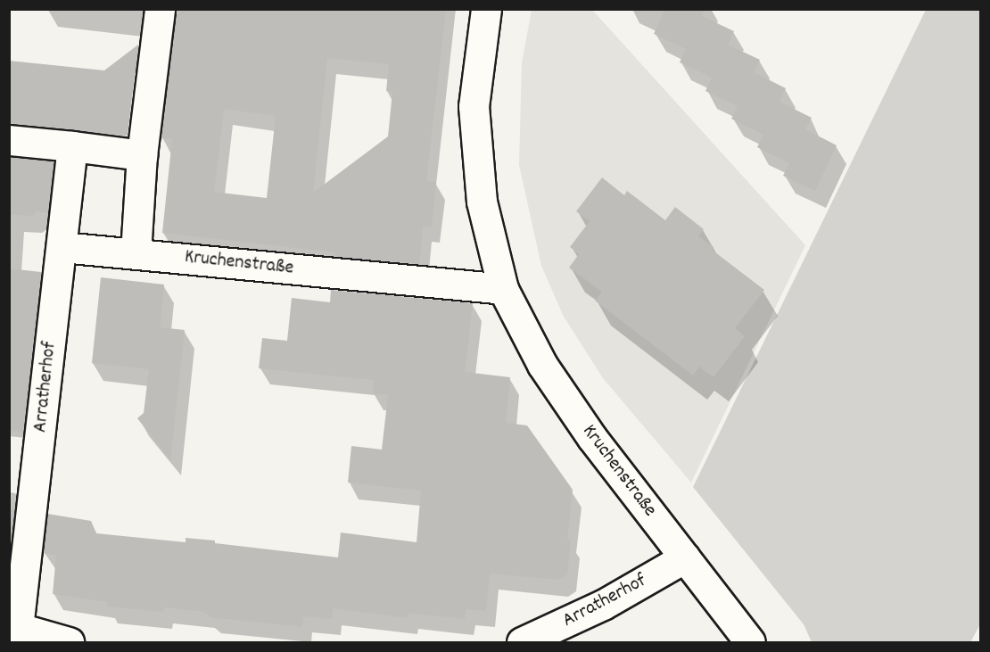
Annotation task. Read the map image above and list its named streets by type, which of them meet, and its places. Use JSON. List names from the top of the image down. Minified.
{"streets":{"street":["Kruchenstraße","Arratherhof"]},"crossings":[["Kruchenstraße","Arratherhof"]]}
